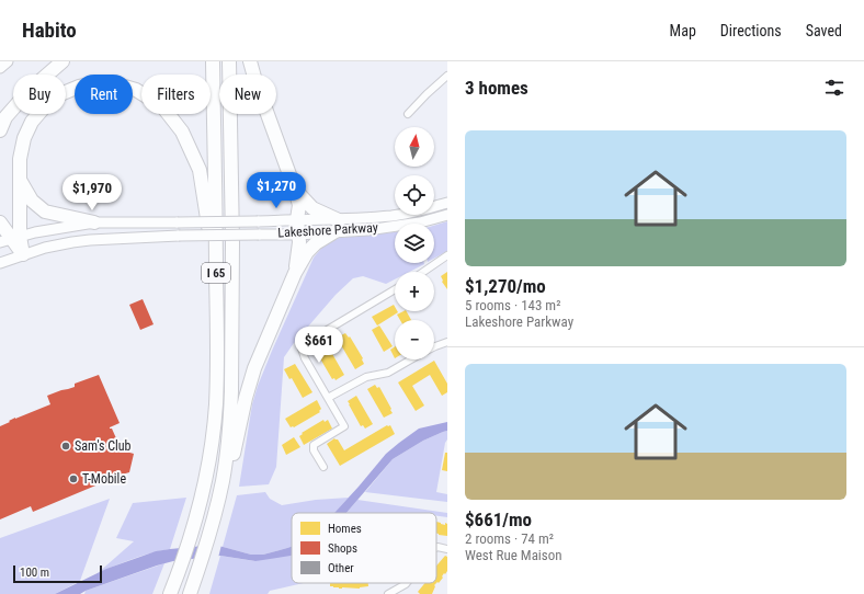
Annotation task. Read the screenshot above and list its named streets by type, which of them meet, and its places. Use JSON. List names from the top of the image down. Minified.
{"streets":{"highway":["I 65"],"main road":["Lakeshore Parkway"]},"places":["Sam's Club","T-Mobile"],"legend":["Homes","Shops","Other"],"scale_bar":"100 m","north":"top","page":{"header":"Habito","nav":["Map","Directions","Saved"],"heading":"3 homes","chip":["Buy","Rent","Filters","New"],"list":[{"name":"$1,270/mo","note":"5 rooms · 143 m² · Lakeshore Parkway"},{"name":"$661/mo","note":"2 rooms · 74 m² · West Rue Maison"}],"map_buttons":["+","−"],"price":["$1,270","$1,970","$661"],"scale":"100 m"}}
